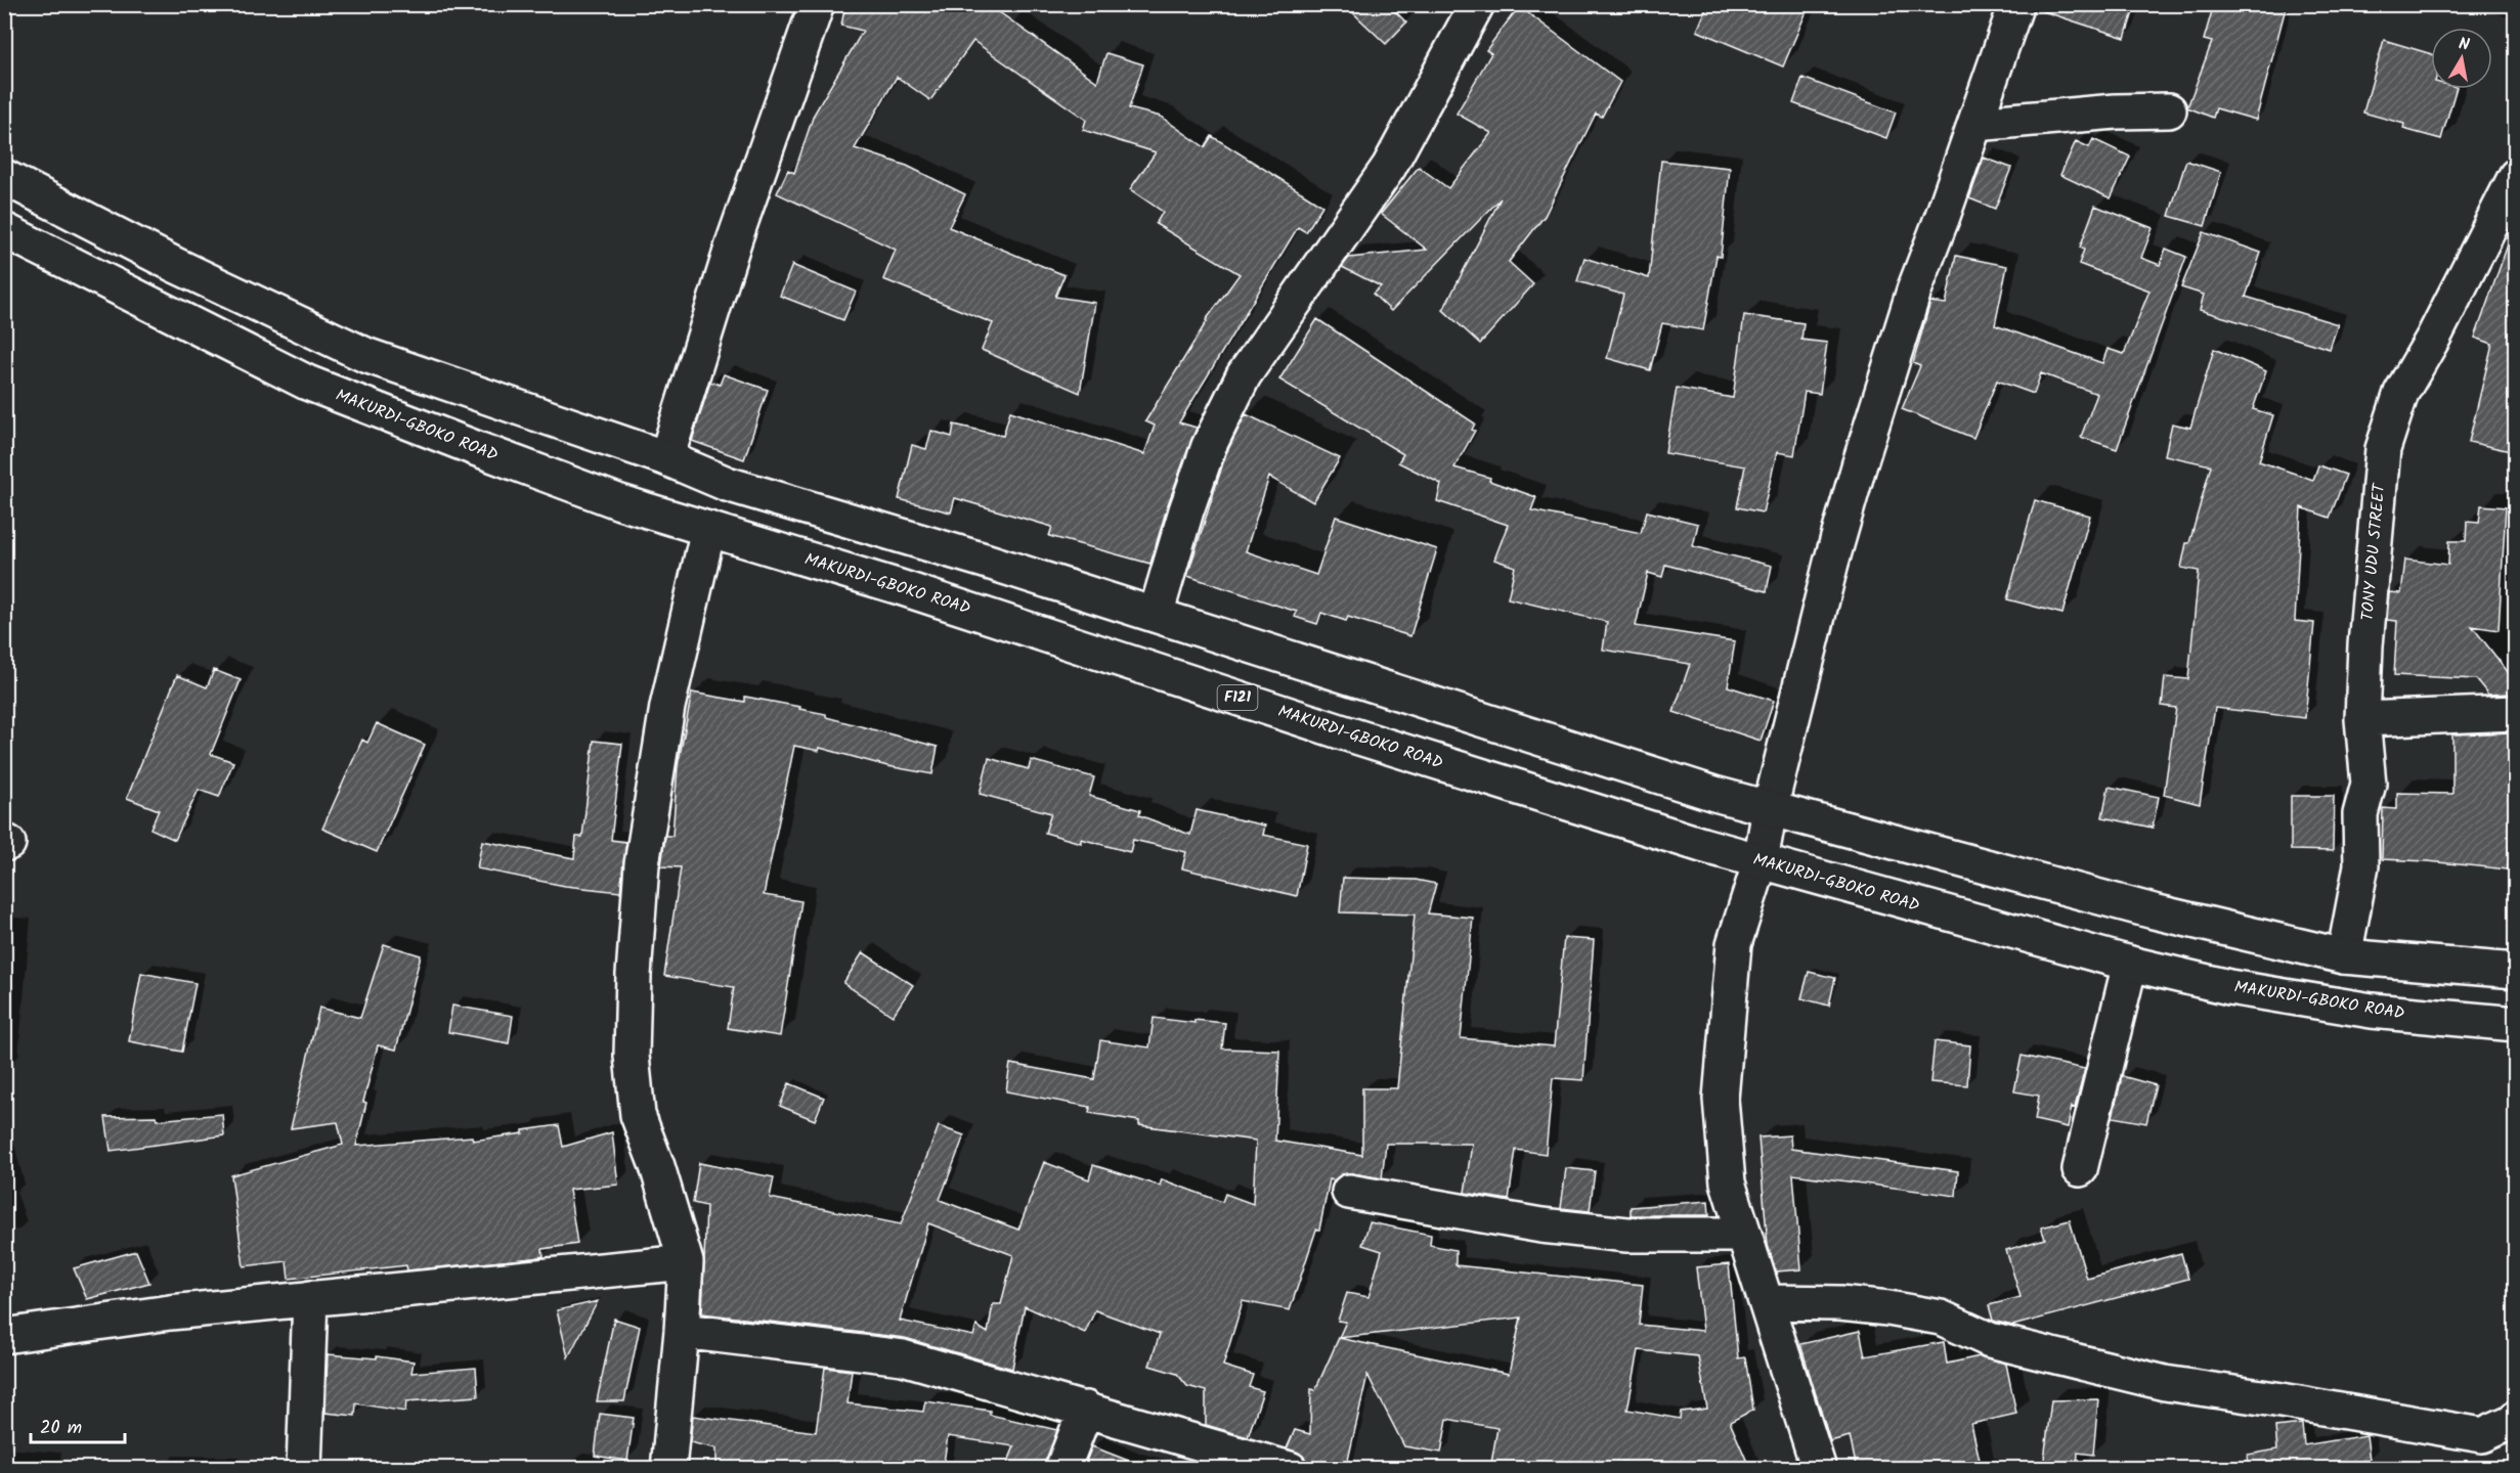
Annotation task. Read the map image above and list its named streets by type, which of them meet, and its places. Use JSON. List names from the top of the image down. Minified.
{"streets":{"street":["MAKURDI-GBOKO ROAD","TONY UDU STREET","F121"]},"scale_bar":"20 m","north":"top"}
